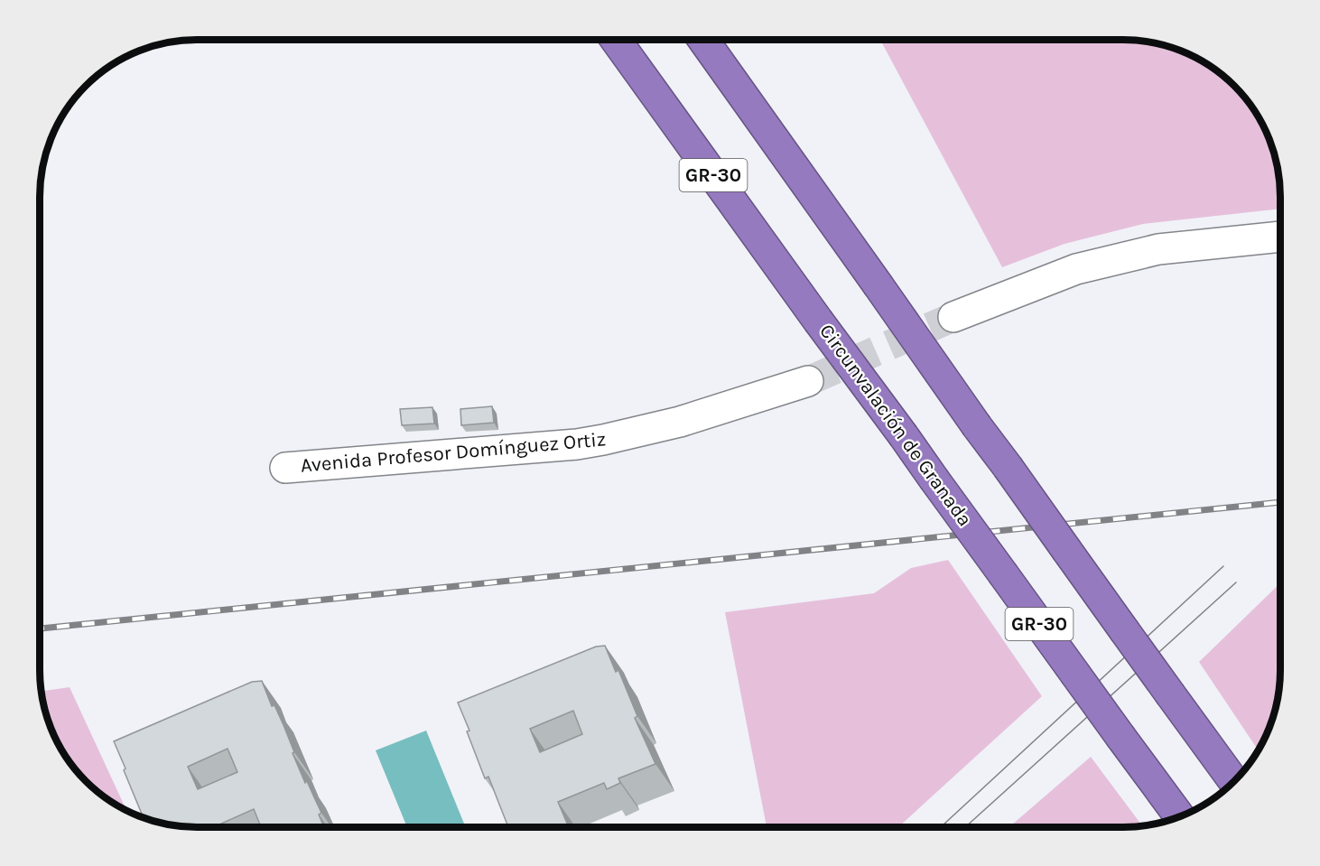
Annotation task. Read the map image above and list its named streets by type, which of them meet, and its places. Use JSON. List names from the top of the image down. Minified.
{"streets":{"highway":["GR-30","Circunvalación de Granada"],"street":["Avenida Profesor Domínguez Ortiz"]}}
